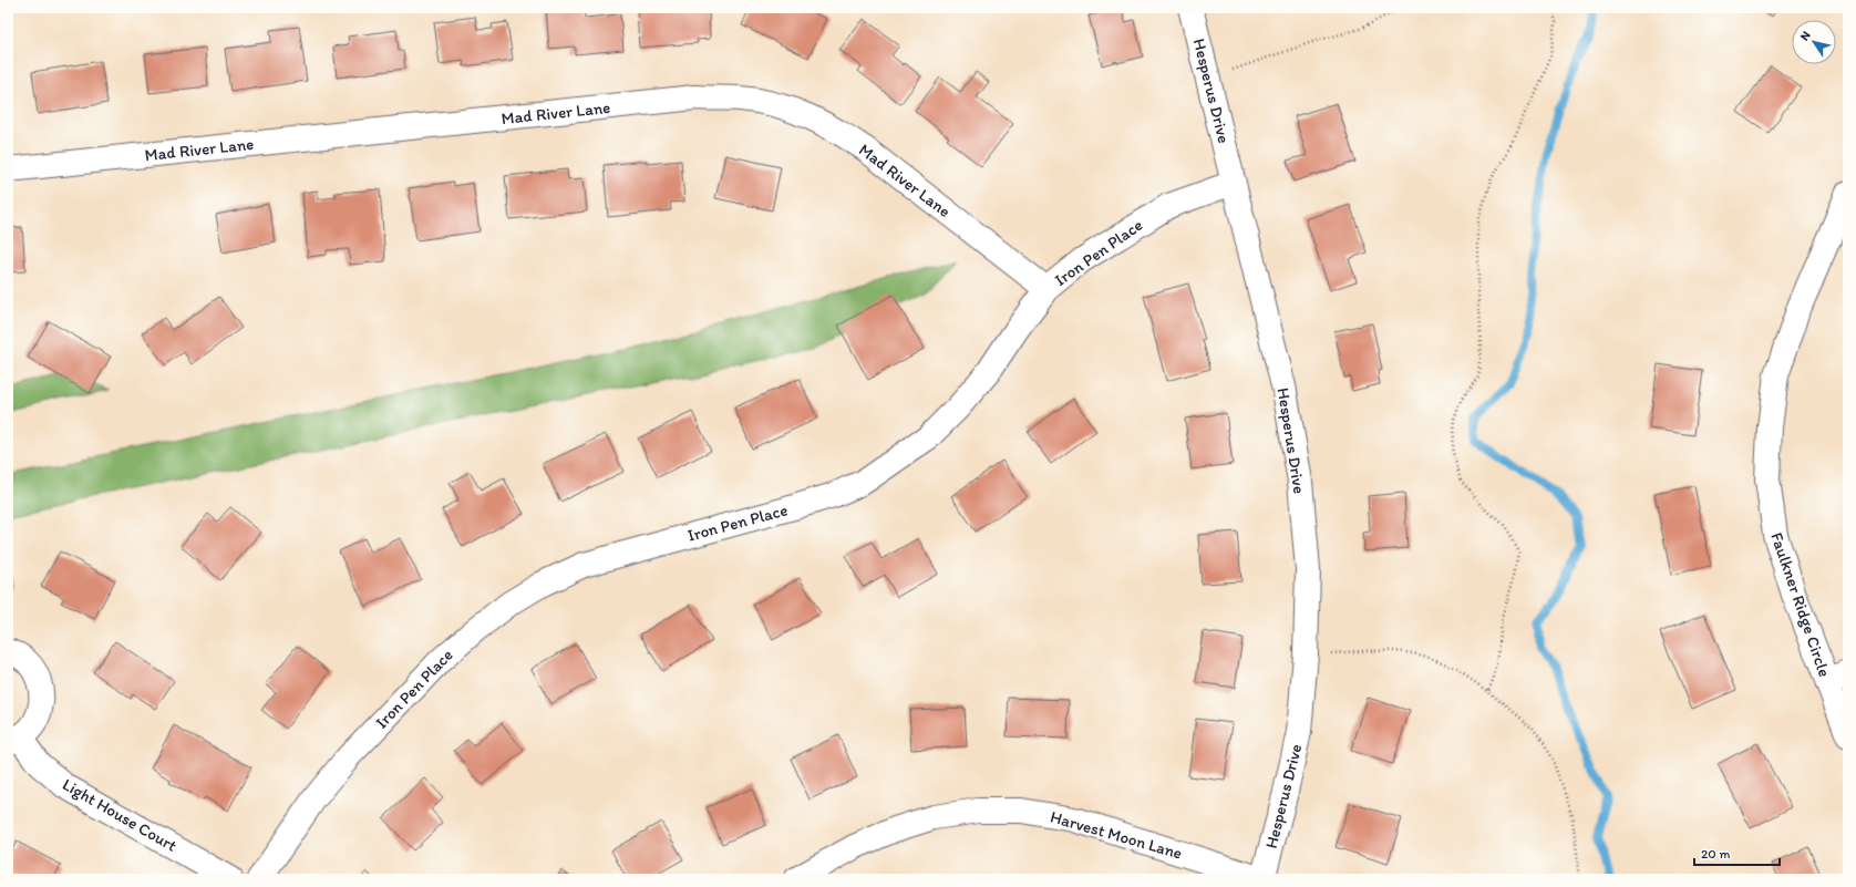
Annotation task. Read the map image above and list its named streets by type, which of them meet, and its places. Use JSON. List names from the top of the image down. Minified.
{"streets":{"street":["Hesperus Drive","Mad River Lane","Iron Pen Place","Faulkner Ridge Circle","Light House Court","Harvest Moon Lane"]},"crossings":[["Hesperus Drive","Iron Pen Place"],["Hesperus Drive","Harvest Moon Lane"],["Mad River Lane","Iron Pen Place"]],"scale_bar":"20 m","north":"top left"}
